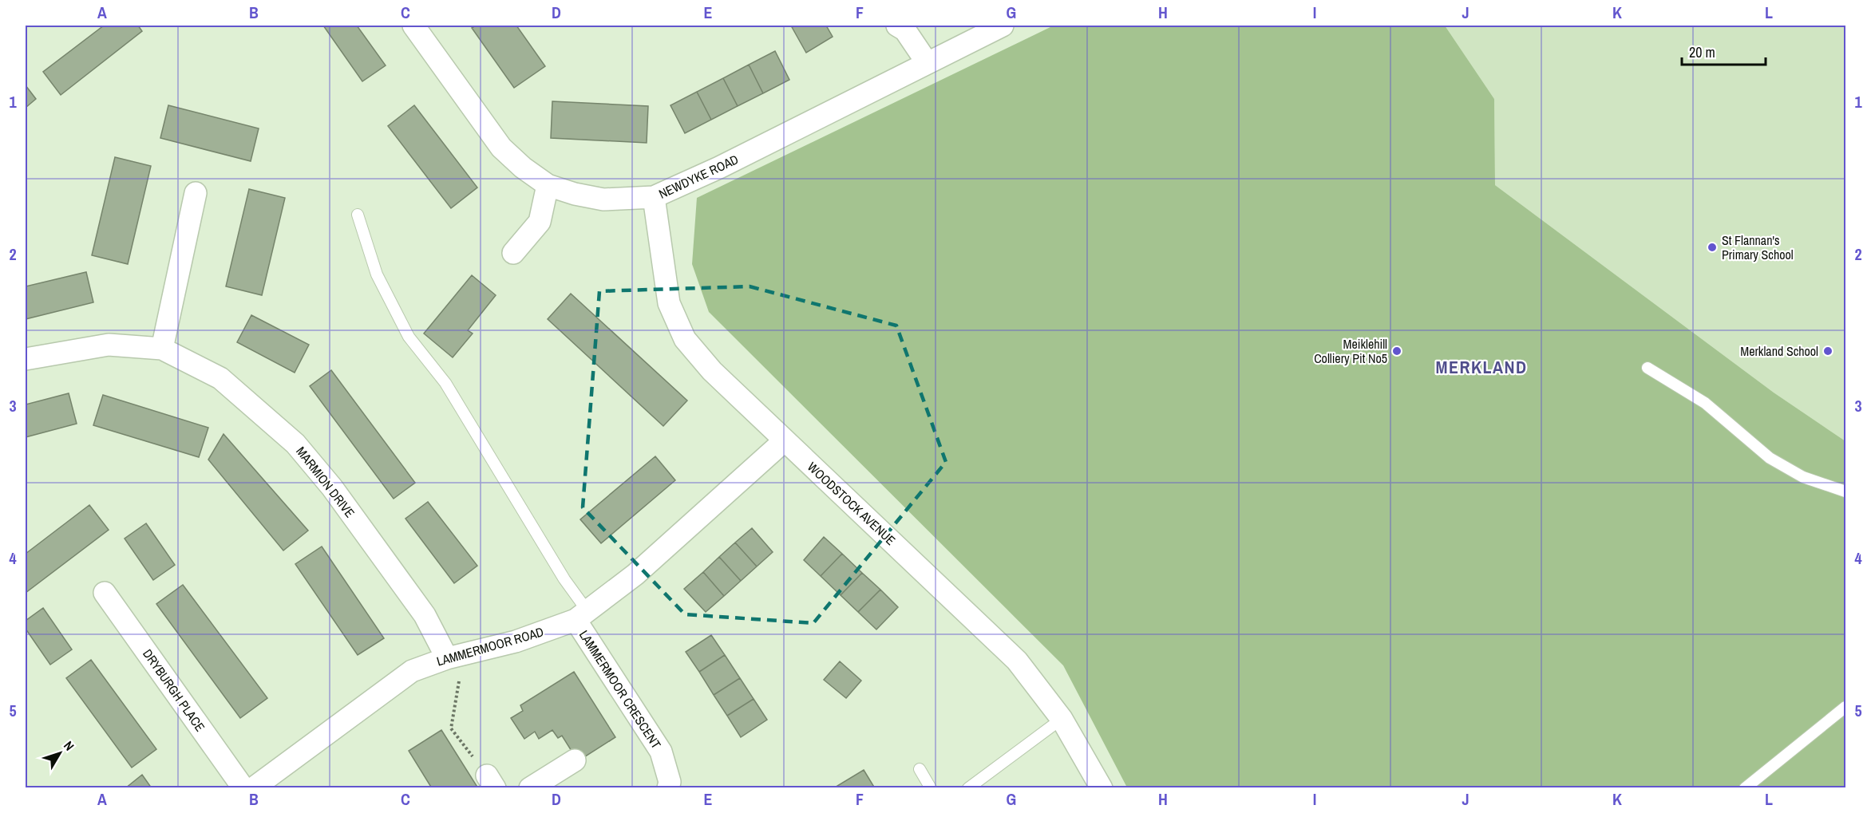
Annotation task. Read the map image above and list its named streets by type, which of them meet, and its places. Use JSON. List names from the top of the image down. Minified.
{"streets":{"street":["NEWDYKE ROAD","MARMION DRIVE","WOODSTOCK AVENUE","LAMMERMOOR ROAD","LAMMERMOOR CRESCENT","DRYBURGH PLACE"]},"crossings":[["NEWDYKE ROAD","WOODSTOCK AVENUE"],["MARMION DRIVE","LAMMERMOOR ROAD"],["WOODSTOCK AVENUE","LAMMERMOOR ROAD"],["LAMMERMOOR ROAD","LAMMERMOOR CRESCENT"]],"districts":["MERKLAND"],"places":["St Flannan's Primary School","Meiklehill Colliery Pit No5","Merkland School"],"scale_bar":"20 m","north":"top right","grid":{"columns":["A","B","C","D","E","F","G","H","I","J","K","L"],"rows":["1","2","3","4","5"]}}
